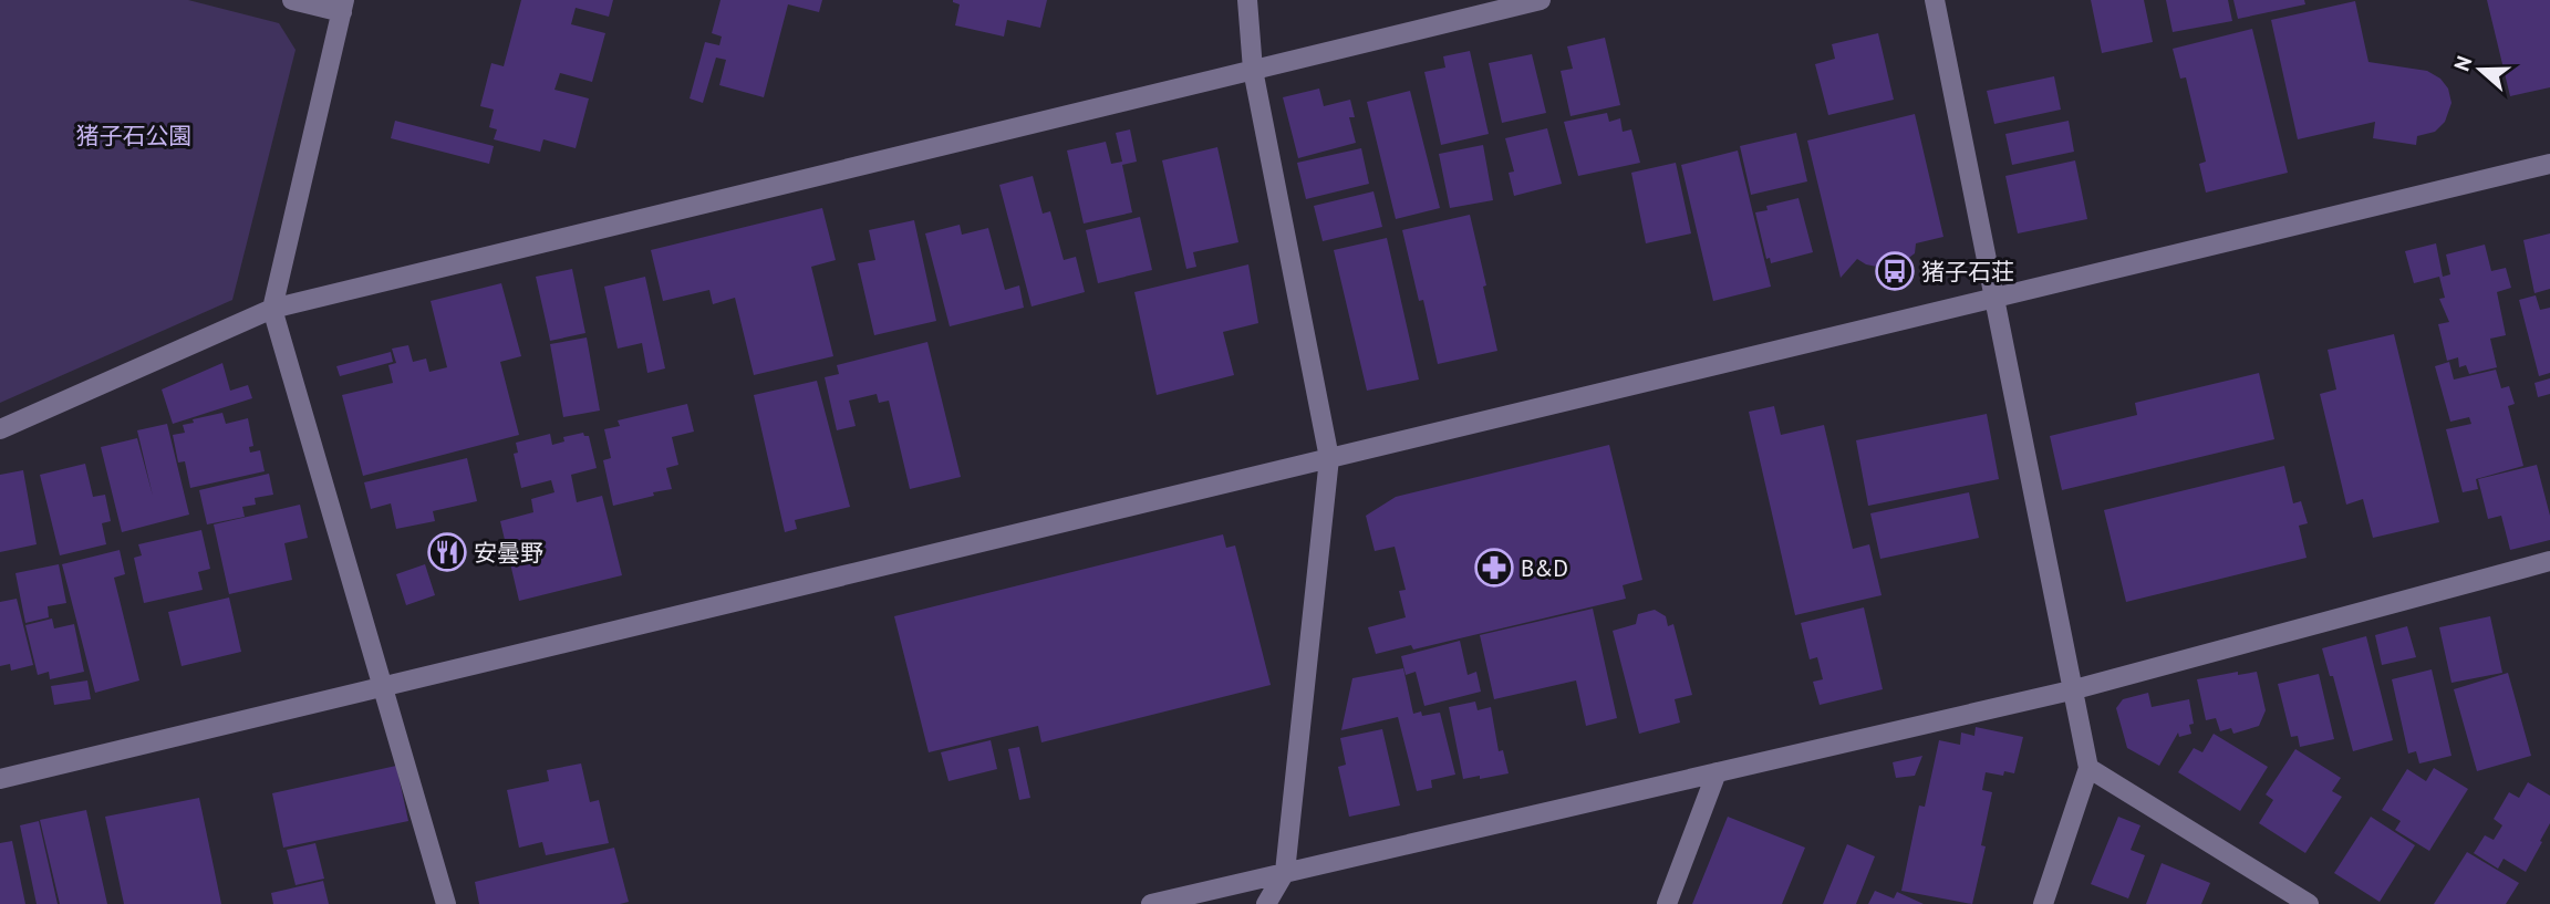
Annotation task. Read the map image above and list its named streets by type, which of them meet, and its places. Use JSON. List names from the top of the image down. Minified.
{"parks":["猪子石公園"],"places":{"bus stop":["猪子石荘"],"restaurant":["安曇野"],"pharmacy":["B&D"]},"north":"left"}
